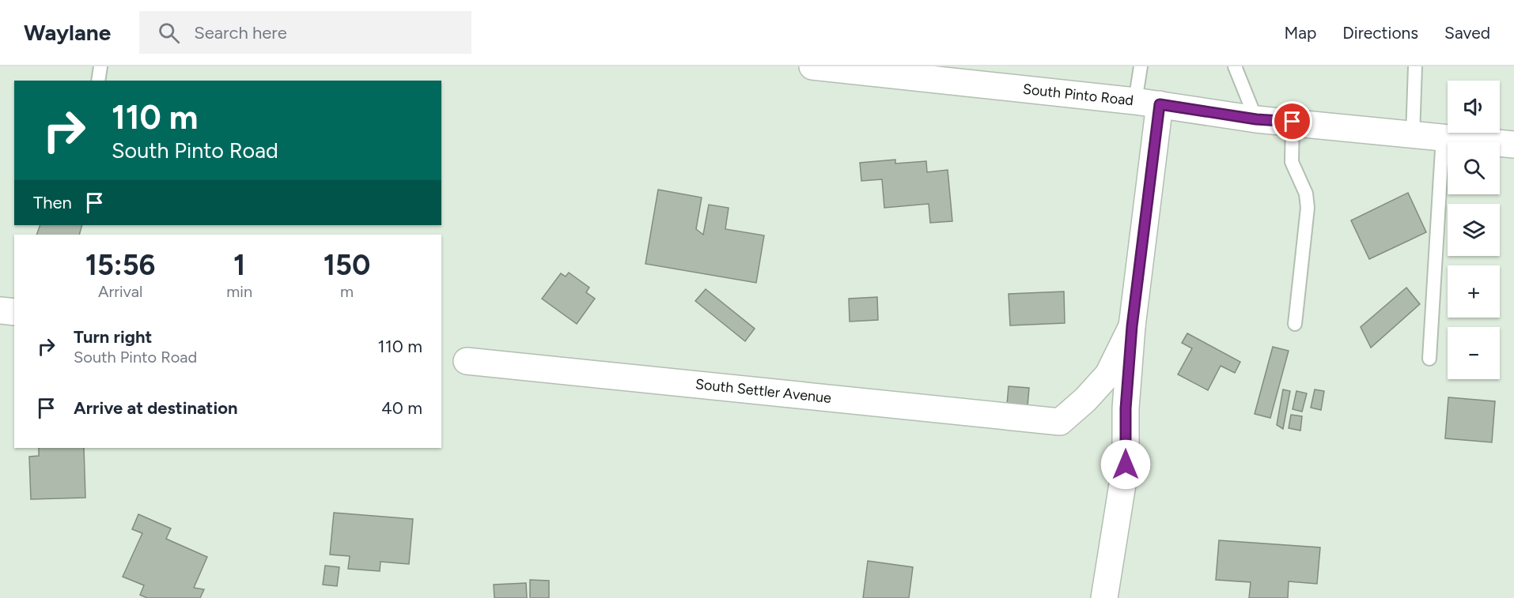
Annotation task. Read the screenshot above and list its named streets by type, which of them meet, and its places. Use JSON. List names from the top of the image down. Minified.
{"streets":{"street":["South Pinto Road","South Settler Avenue"]},"page":{"header":"Waylane","search":"Search here","nav":["Map","Directions","Saved"],"map_buttons":["+","−"],"turn":["110 m","South Pinto Road"],"then":"Then","eta":["15:56","Arrival","1","min","150","m"],"list":[{"name":"Turn right","note":"South Pinto Road","value":"110 m"},{"name":"Arrive at destination","value":"40 m"}]}}
